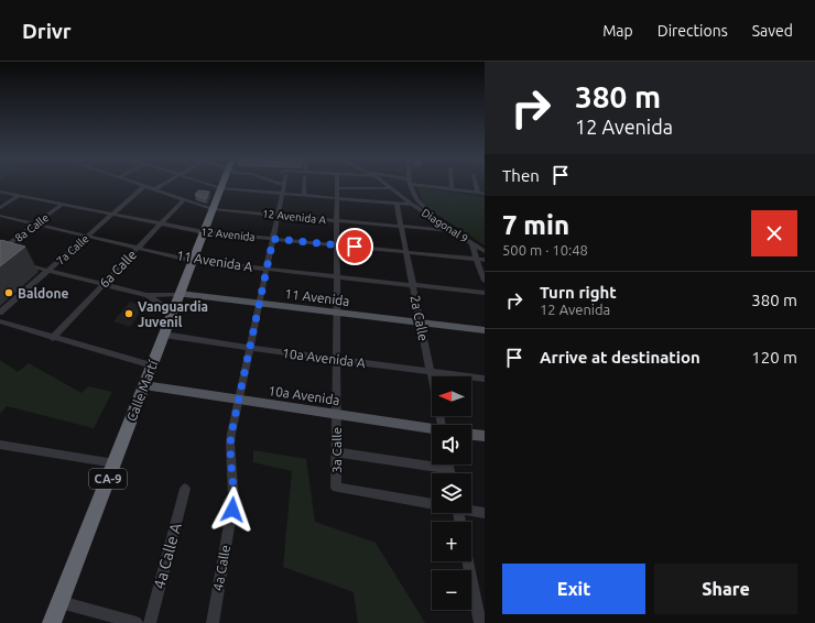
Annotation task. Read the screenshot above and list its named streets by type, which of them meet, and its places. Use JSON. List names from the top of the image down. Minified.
{"streets":{"highway":["Calle Martí","CA-9"],"main road":["11 Avenida","10a Avenida"],"street":["12 Avenida A","Diagonal 9","8a Calle","12 Avenida","7a Calle","11 Avenida A","6a Calle","2a Calle","10a Avenida A","3a Calle","4a Calle A","4a Calle"]},"crossings":[["12 Avenida A","Diagonal 9"],["12 Avenida A","7a Calle"],["12 Avenida A","6a Calle"],["12 Avenida A","2a Calle"],["12 Avenida A","Calle Martí"],["12 Avenida A","3a Calle"],["12 Avenida A","4a Calle"],["8a Calle","12 Avenida"],["8a Calle","11 Avenida A"],["12 Avenida","7a Calle"],["12 Avenida","6a Calle"],["12 Avenida","2a Calle"],["12 Avenida","Calle Martí"],["12 Avenida","3a Calle"],["12 Avenida","4a Calle"],["7a Calle","11 Avenida A"],["7a Calle","11 Avenida"],["11 Avenida A","6a Calle"],["11 Avenida A","2a Calle"],["11 Avenida A","Calle Martí"],["11 Avenida A","3a Calle"],["11 Avenida A","4a Calle"],["6a Calle","11 Avenida"],["11 Avenida","2a Calle"],["11 Avenida","Calle Martí"],["11 Avenida","3a Calle"],["11 Avenida","4a Calle"],["2a Calle","10a Avenida A"],["10a Avenida A","Calle Martí"],["10a Avenida A","3a Calle"],["10a Avenida A","4a Calle"],["Calle Martí","10a Avenida"],["10a Avenida","3a Calle"],["10a Avenida","4a Calle"]],"places":["Baldone","Vanguardia Juvenil"],"north":"left","page":{"header":"Drivr","nav":["Map","Directions","Saved"],"turn":["380 m","12 Avenida"],"then":"Then","heading":["7 min","500 m · 10:48"],"list":[{"name":"Turn right","note":"12 Avenida","value":"380 m"},{"name":"Arrive at destination","value":"120 m"}],"map_buttons":["+","−"],"buttons":["Exit","Share"]}}
